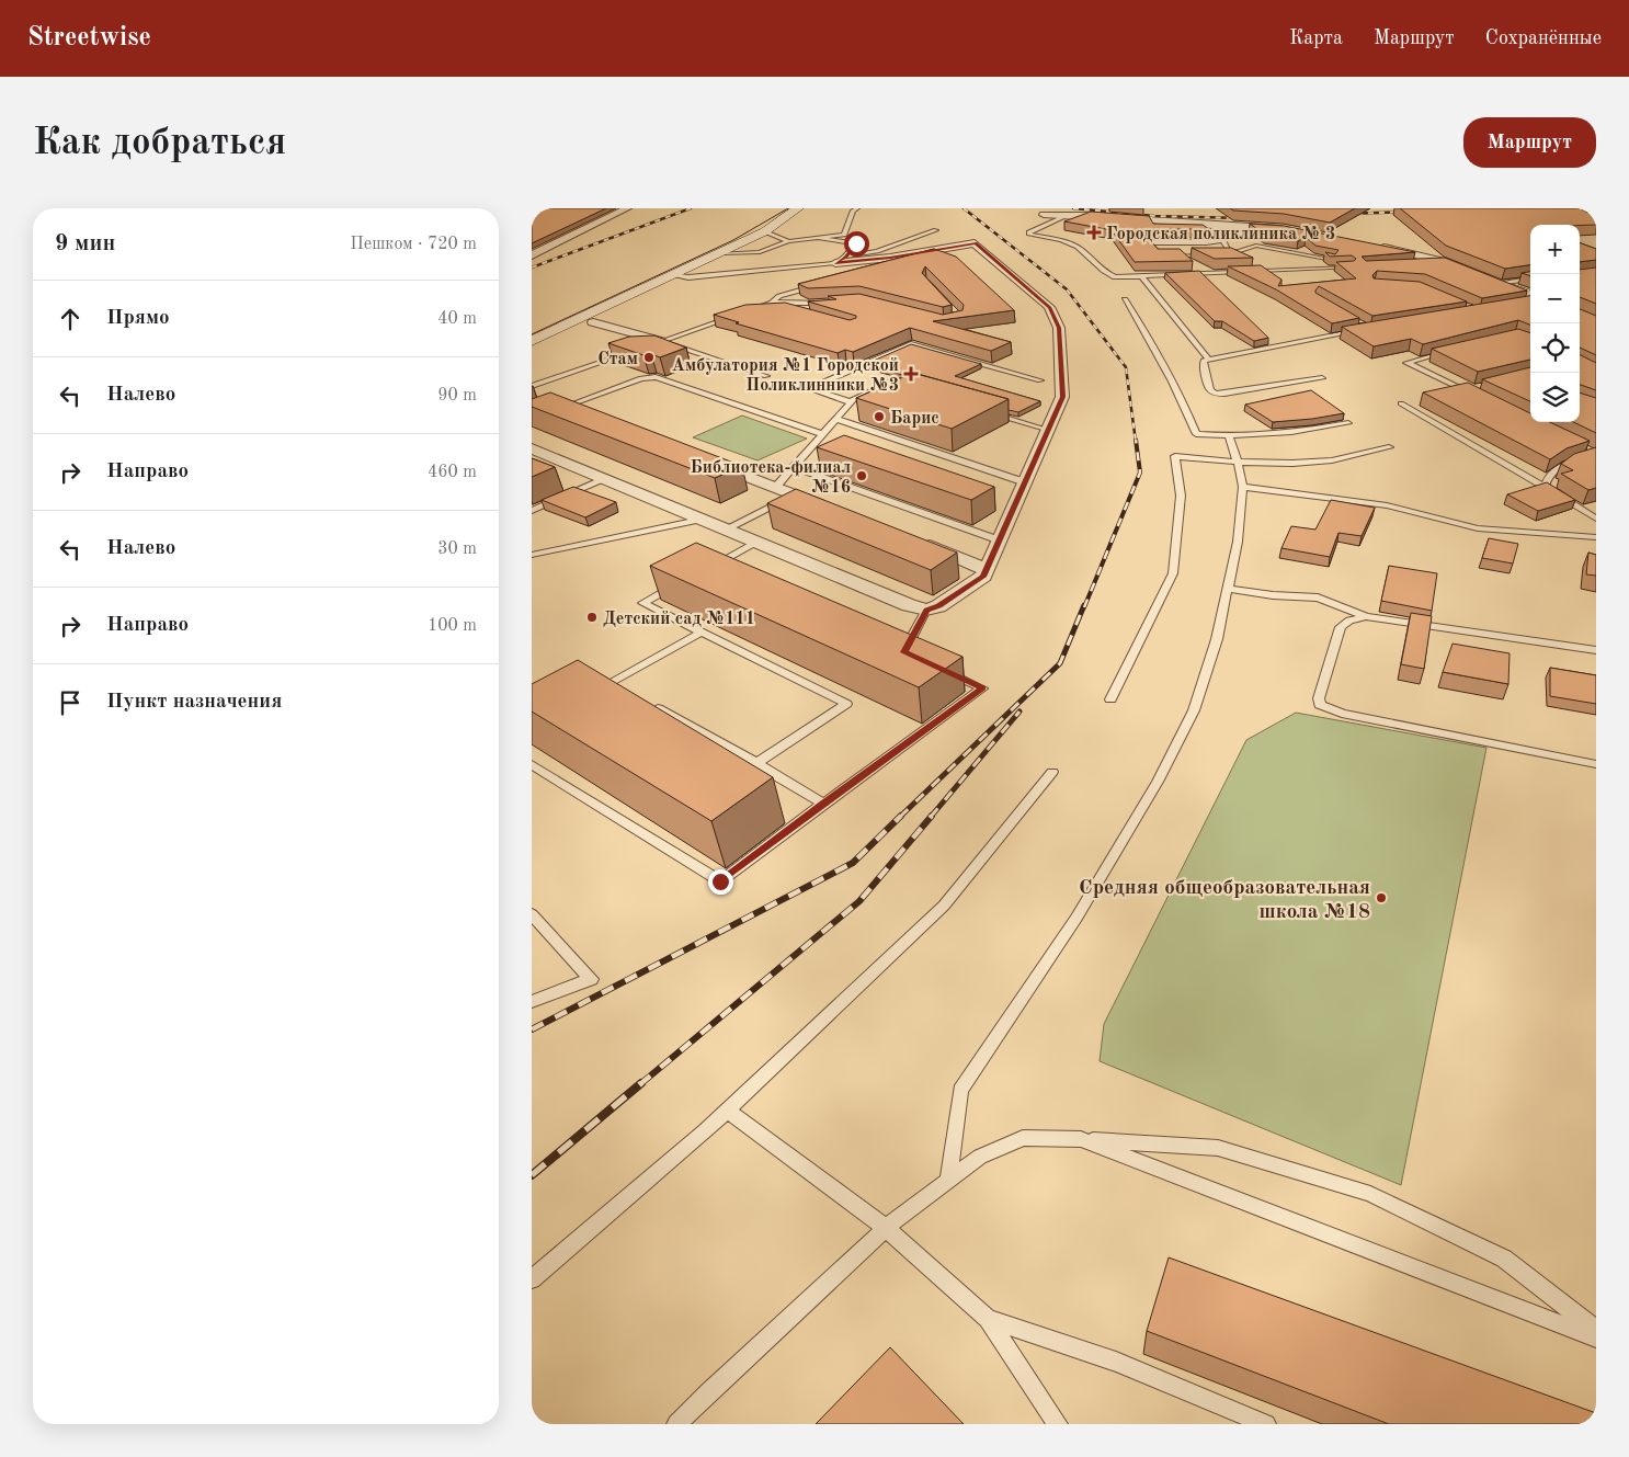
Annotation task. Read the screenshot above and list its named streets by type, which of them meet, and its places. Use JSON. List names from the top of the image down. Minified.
{"places":{"health":["Городская поликлиника № 3","Амбулатория №1 Городской Поликлинники №3"],"other":["Стам","Барис","Библиотека-филиал №16","Детский сад №111","Средняя общеобразовательная школа №18"]},"page":{"header":"Streetwise","nav":["Карта","Маршрут","Сохранённые"],"buttons":"Маршрут","title":"Как добраться","heading":["9 мин","Пешком · 720 m"],"map_buttons":["+","−"],"list":[["Прямо","40 m"],["Налево","90 m"],["Направо","460 m"],["Налево","30 m"],["Направо","100 m"],"Пункт назначения"]}}
